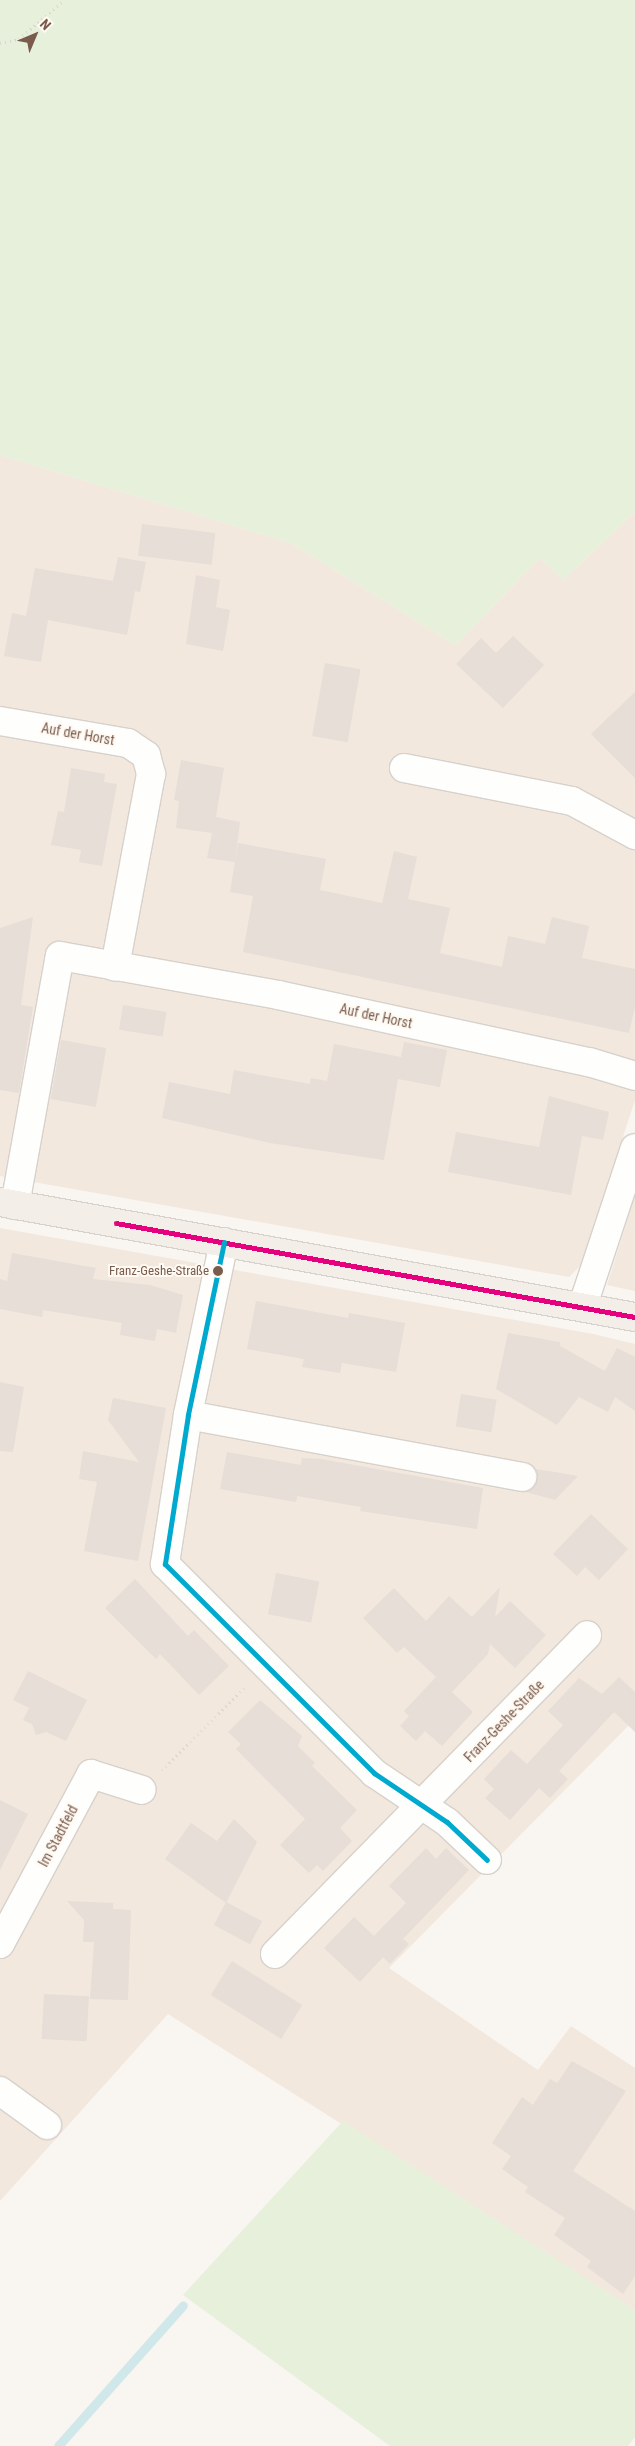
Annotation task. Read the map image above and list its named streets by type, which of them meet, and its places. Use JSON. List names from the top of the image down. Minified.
{"streets":{"street":["Auf der Horst","Franz-Geshe-Straße","Im Stadtfeld"]},"places":["Franz-Geshe-Straße"],"north":"top right"}
